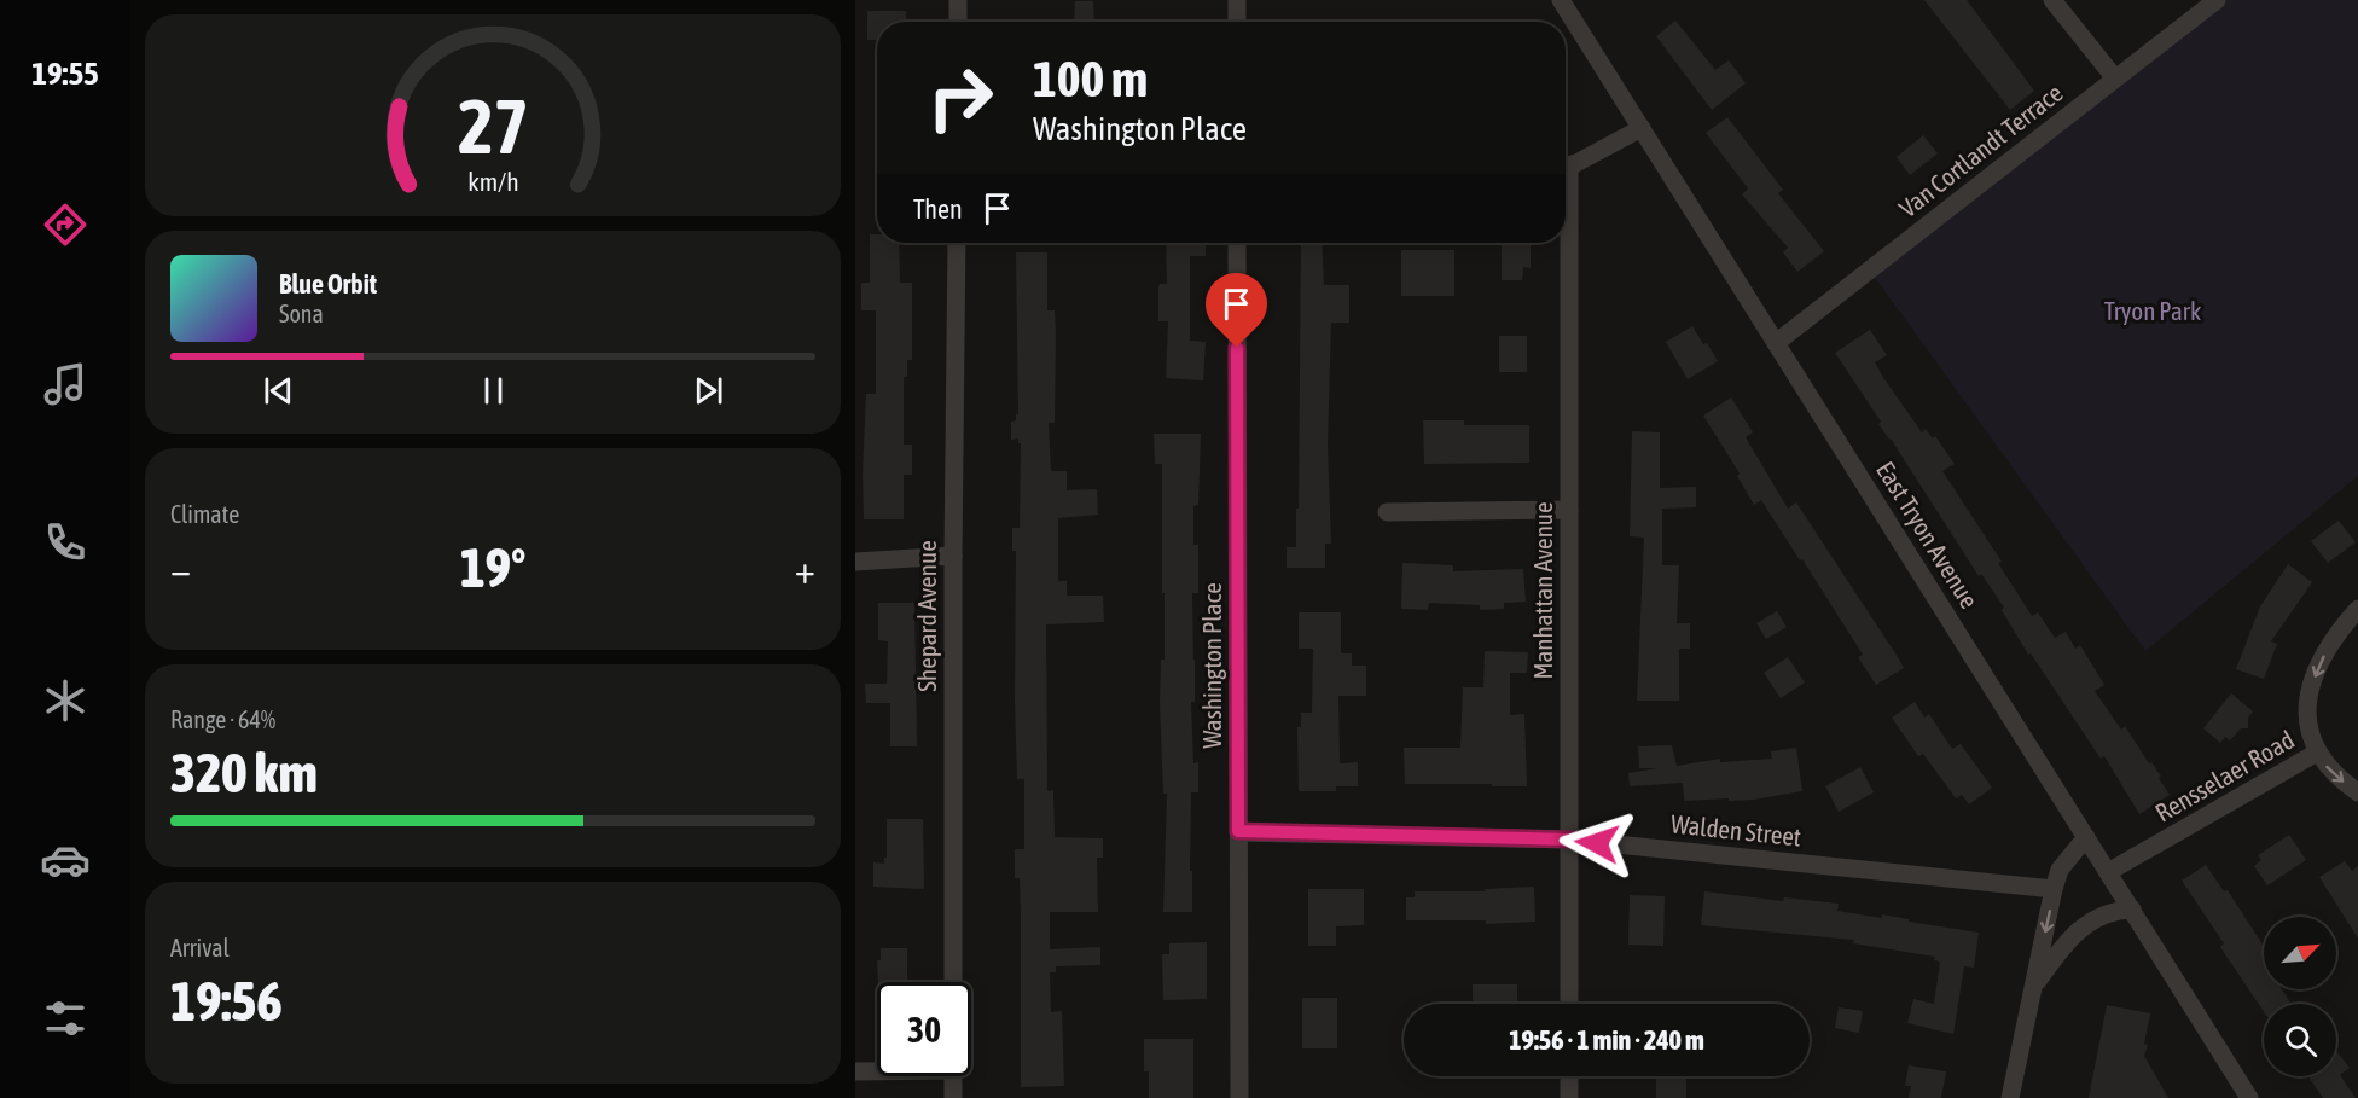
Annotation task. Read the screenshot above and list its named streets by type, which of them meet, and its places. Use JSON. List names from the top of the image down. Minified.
{"streets":{"street":["Van Cortlandt Terrace","East Tryon Avenue","Manhattan Avenue","Shepard Avenue","Washington Place","Rensselaer Road","Walden Street"]},"crossings":[["Van Cortlandt Terrace","East Tryon Avenue"],["East Tryon Avenue","Rensselaer Road"],["Manhattan Avenue","Walden Street"],["Washington Place","Walden Street"]],"parks":["Tryon Park"],"north":"top right","page":{"tabs":"19:55","turn":["100 m","Washington Place"],"then":"Then","song":["Blue Orbit","Sona"],"tile":["Climate",["Range · 64%","320 km"],["Arrival","19:56"]],"heat":["−","19°","+"],"limit":"30","trip":"19:56 · 1 min · 240 m","gauge":["27","km/h"]}}
